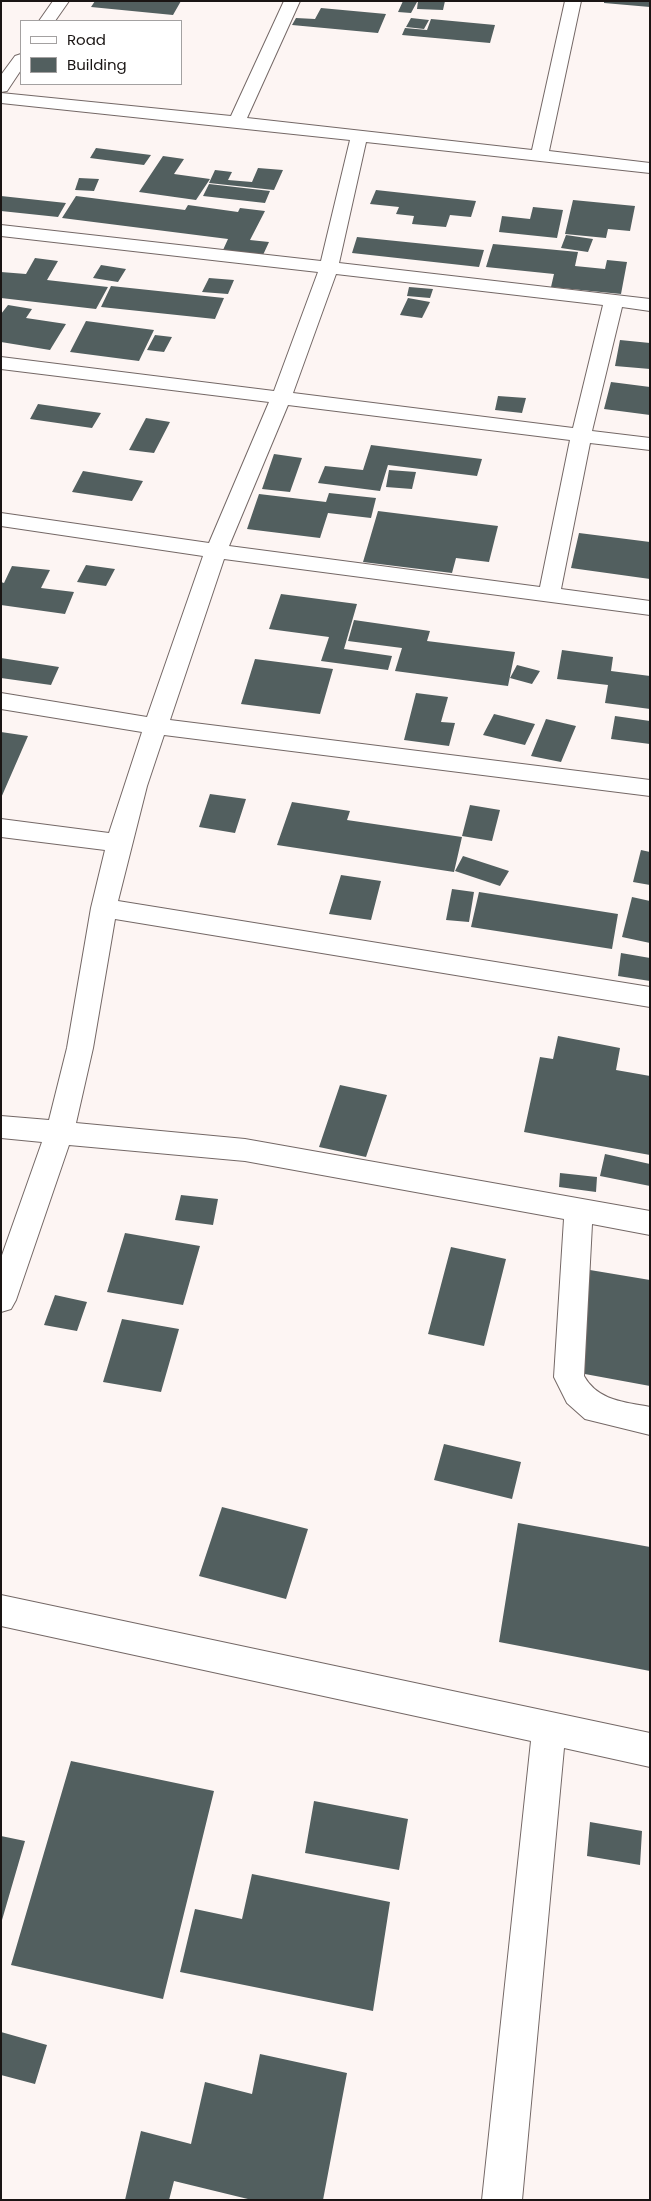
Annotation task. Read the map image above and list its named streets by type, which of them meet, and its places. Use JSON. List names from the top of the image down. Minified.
{"legend":["Road","Building"]}
